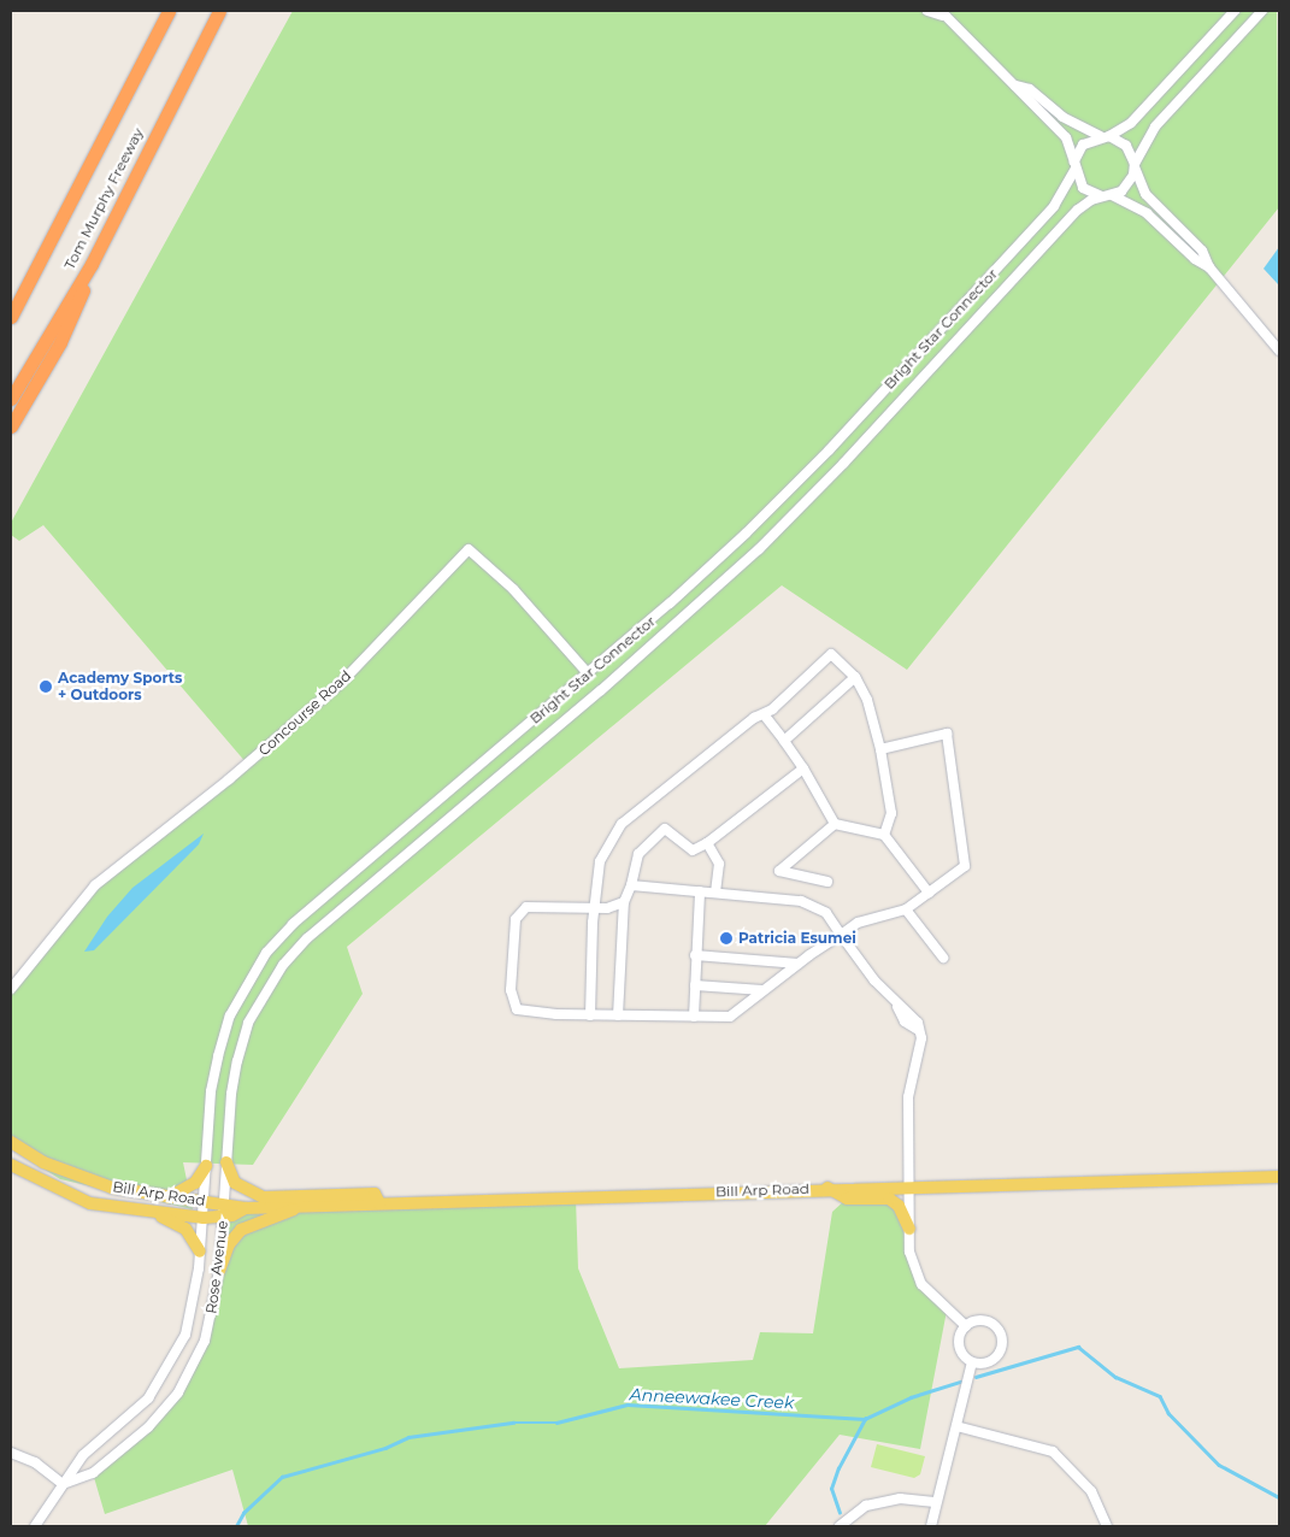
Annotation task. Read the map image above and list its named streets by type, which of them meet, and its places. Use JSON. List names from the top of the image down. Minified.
{"streets":{"highway":["Tom Murphy Freeway"],"main road":["Bill Arp Road"],"street":["Bright Star Connector","Concourse Road","Rose Avenue"]},"crossings":[["Bright Star Connector","Concourse Road"],["Bright Star Connector","Bill Arp Road"],["Bright Star Connector","Rose Avenue"],["Bill Arp Road","Rose Avenue"]],"water":["Anneewakee Creek"],"places":["Academy Sports + Outdoors","Patricia Esumei"]}
